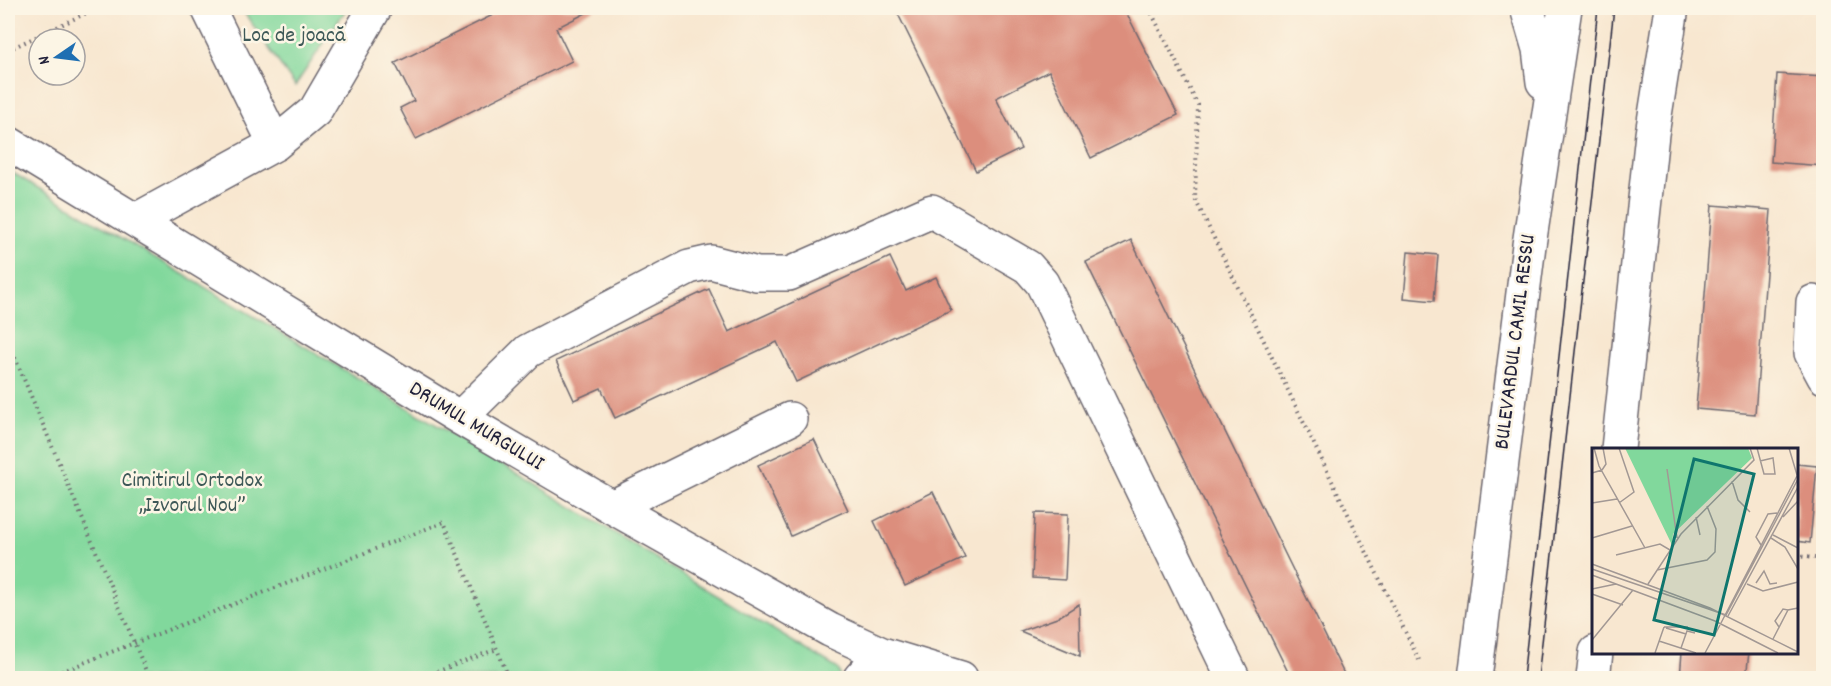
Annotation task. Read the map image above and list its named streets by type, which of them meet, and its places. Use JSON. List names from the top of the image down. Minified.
{"streets":{"street":["BULEVARDUL CAMIL RESSU","DRUMUL MURGULUI"]},"parks":["Loc de joacă","Cimitirul Ortodox „Izvorul Nou”"],"north":"left"}
